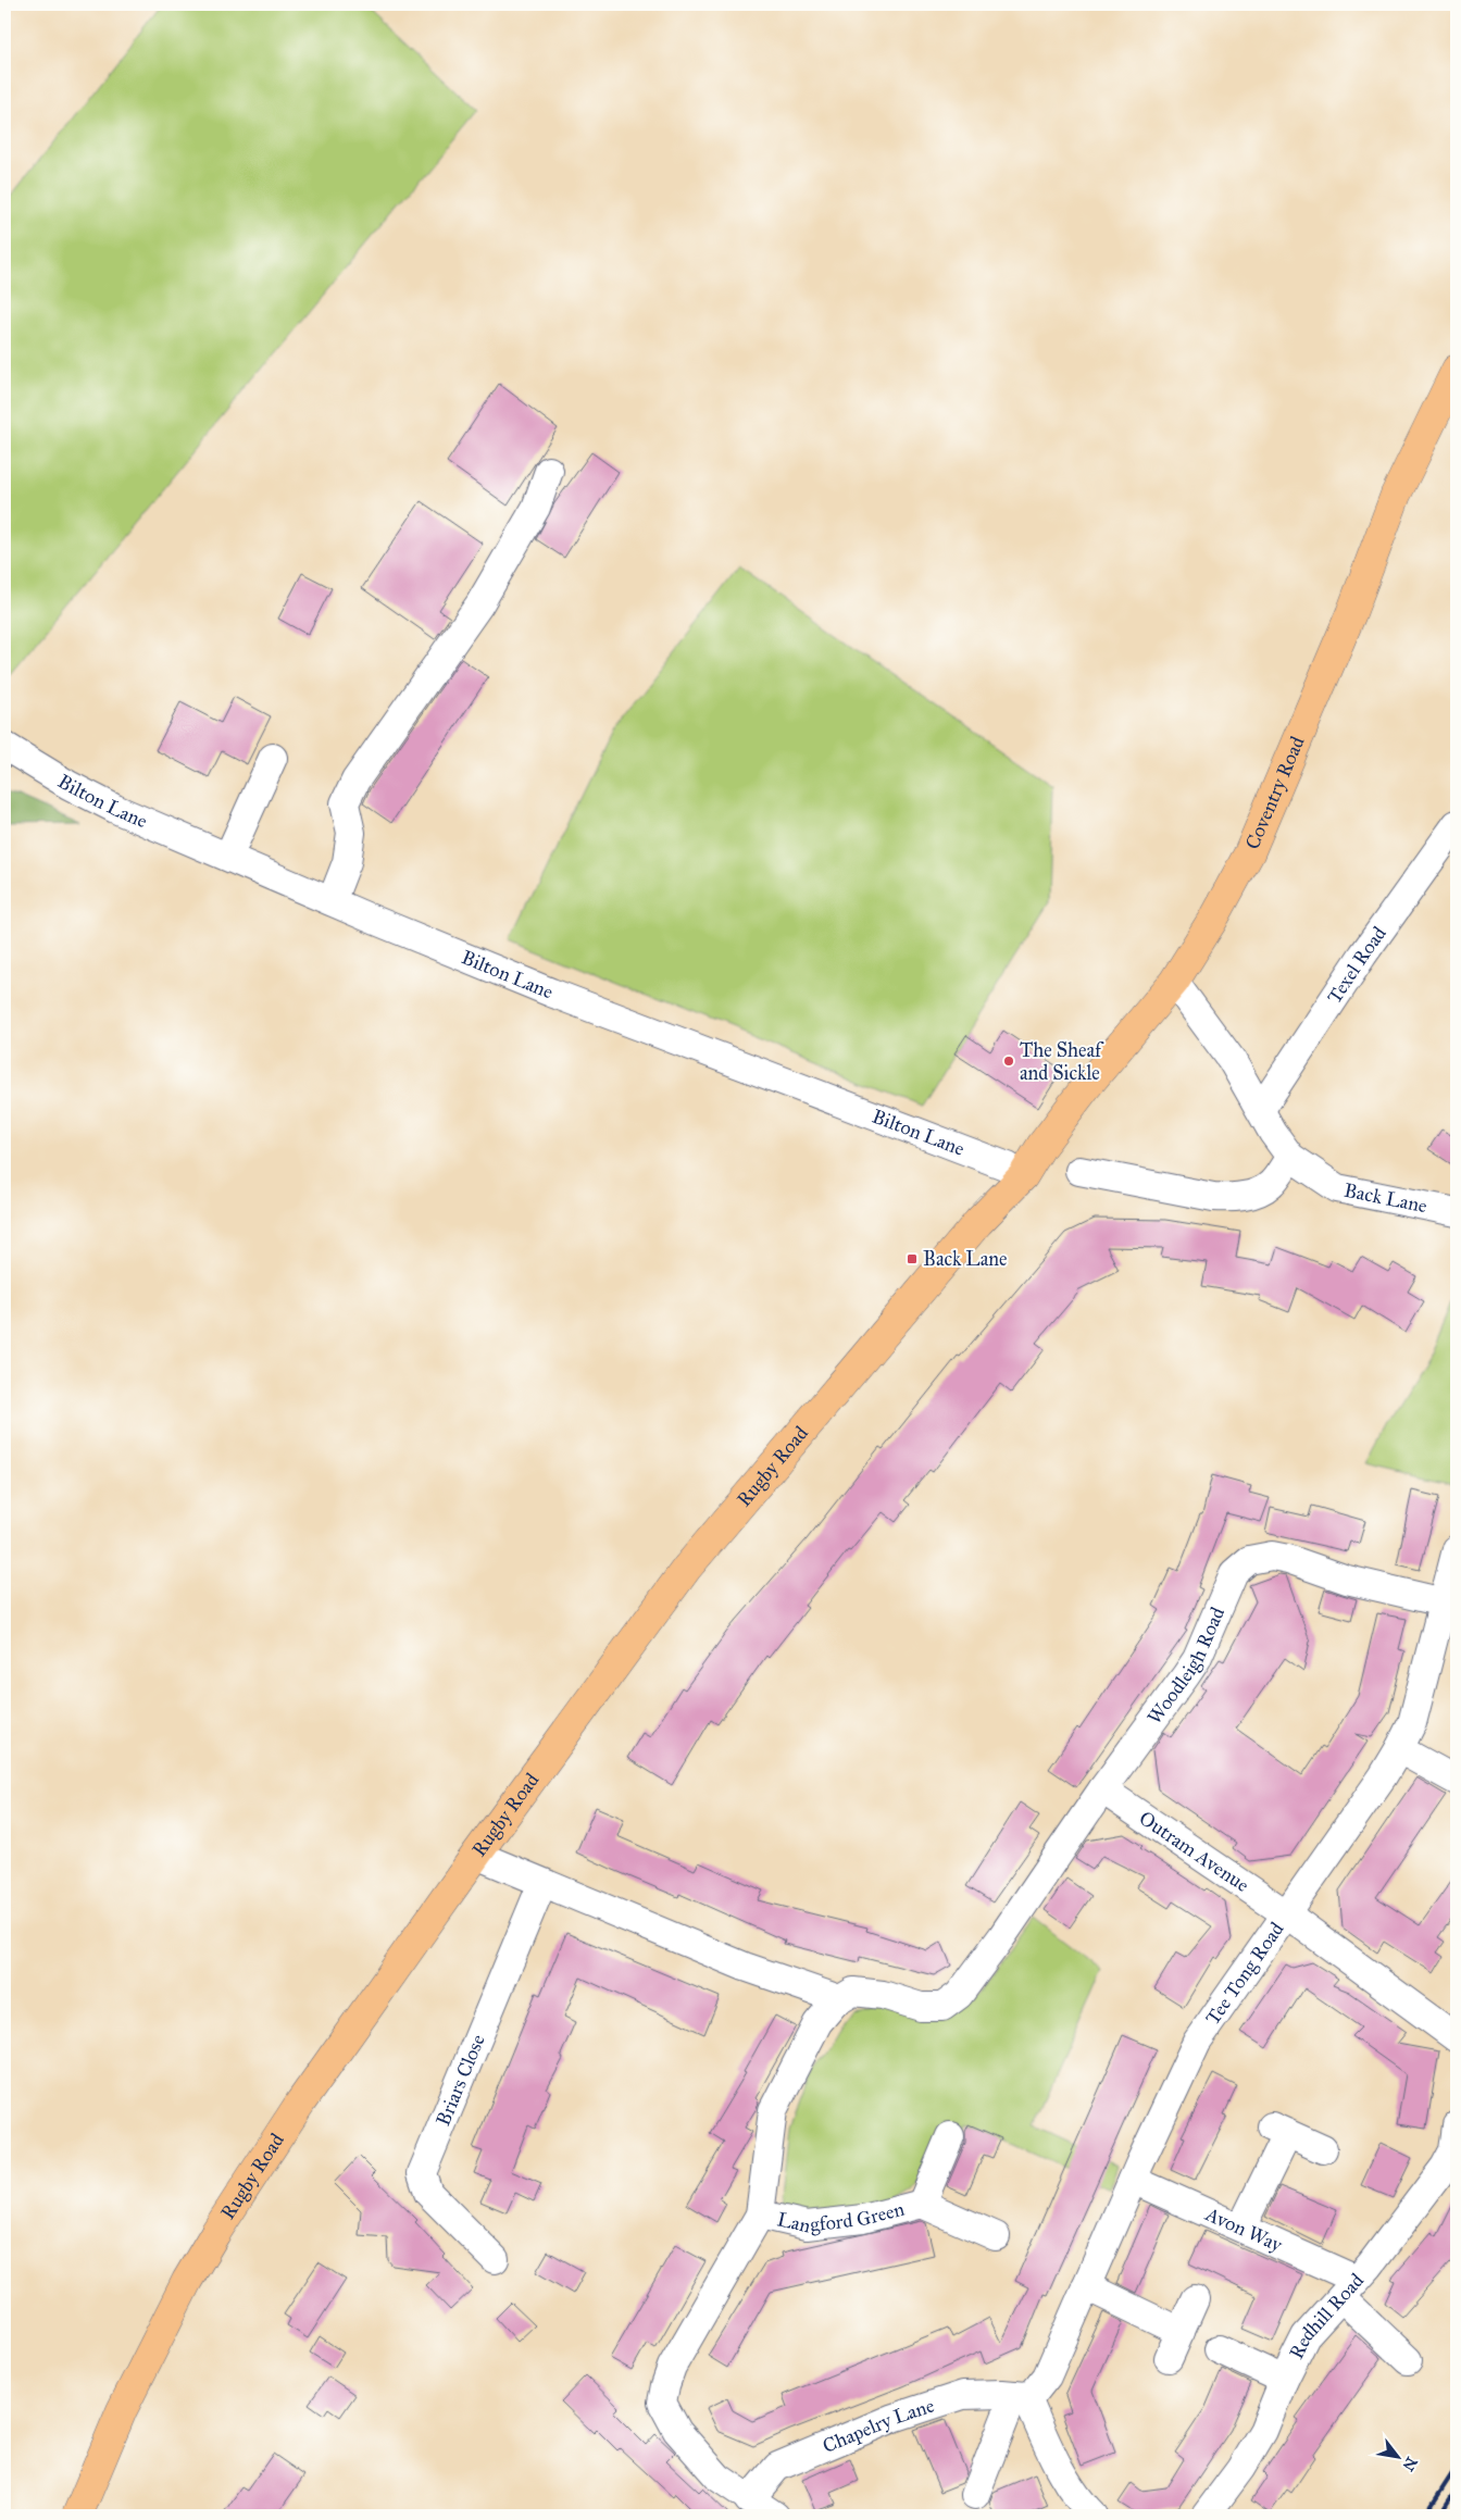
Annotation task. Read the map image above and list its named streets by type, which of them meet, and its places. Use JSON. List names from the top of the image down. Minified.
{"streets":{"main road":["Coventry Road","Rugby Road"],"street":["Bilton Lane","Texel Road","Back Lane","Woodleigh Road","Outram Avenue","Tee Tong Road","Briars Close","Langford Green","Avon Way","Redhill Road","Chapelry Lane"]},"crossings":[["Coventry Road","Bilton Lane"],["Coventry Road","Back Lane"],["Coventry Road","Rugby Road"],["Bilton Lane","Rugby Road"],["Texel Road","Back Lane"],["Woodleigh Road","Outram Avenue"],["Woodleigh Road","Tee Tong Road"],["Outram Avenue","Tee Tong Road"],["Tee Tong Road","Avon Way"],["Tee Tong Road","Chapelry Lane"],["Avon Way","Redhill Road"]],"places":{"other":["The Sheaf and Sickle"],"transit":["Back Lane"]},"north":"bottom right"}
